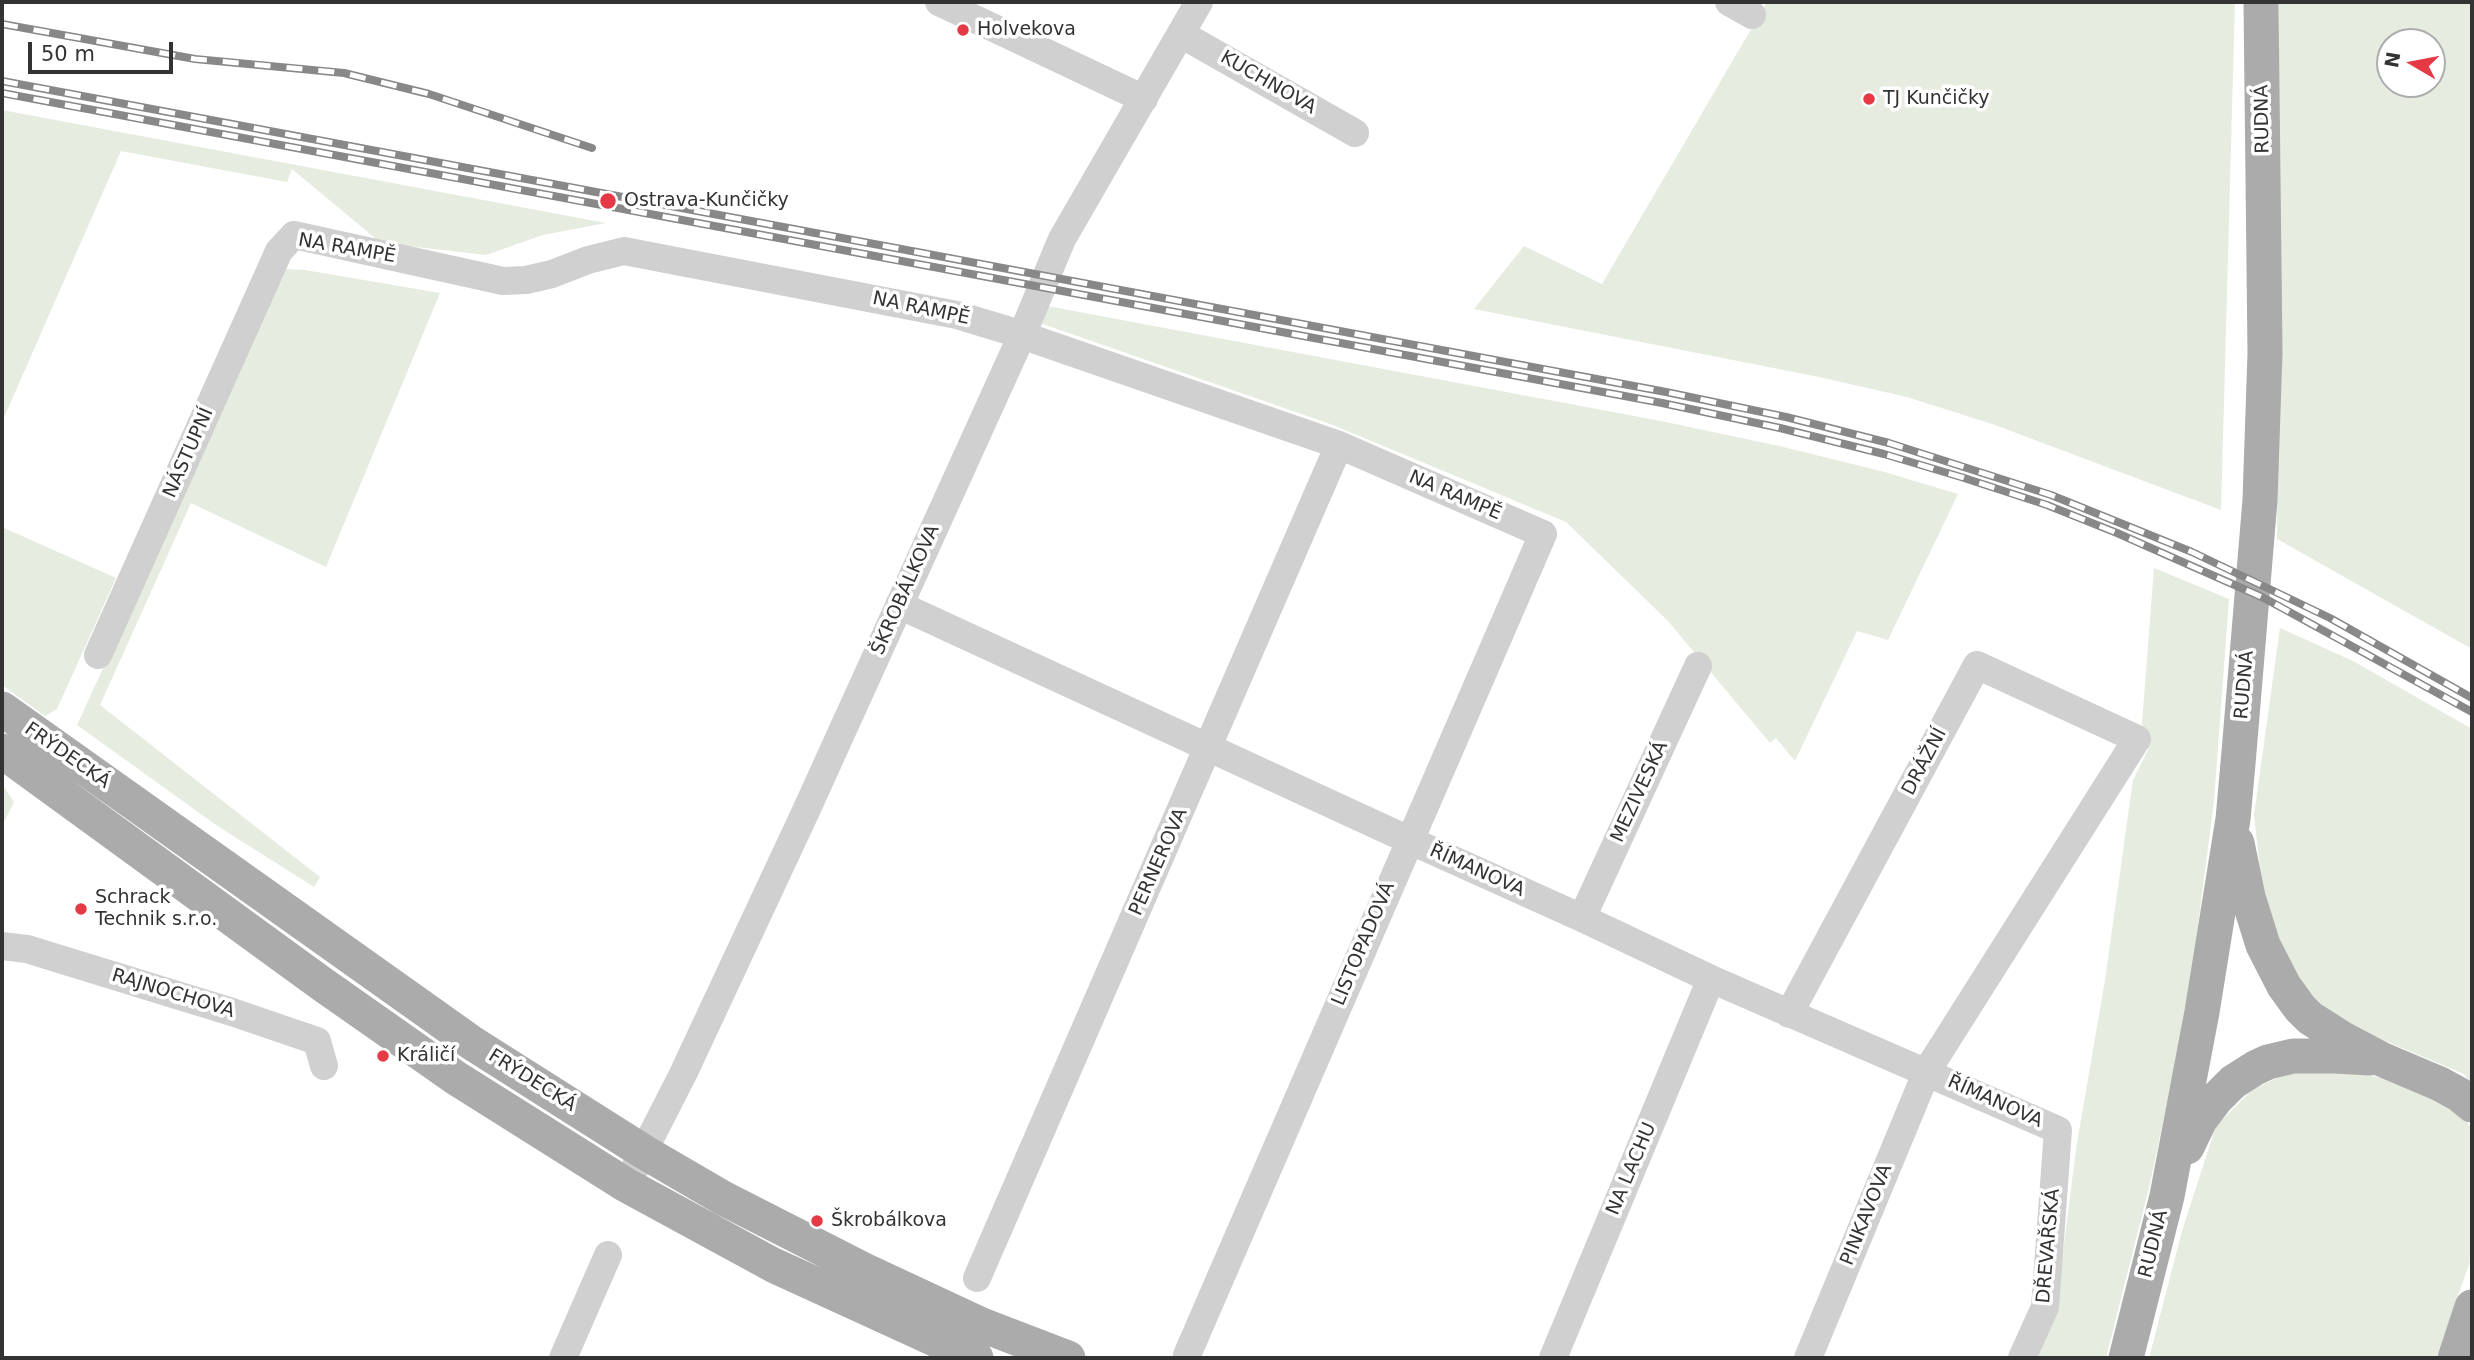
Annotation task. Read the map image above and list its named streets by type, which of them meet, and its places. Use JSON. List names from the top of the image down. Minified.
{"streets":{"main road":["RUDNÁ","FRÝDECKÁ"],"street":["KUCHNOVA","NA RAMPĚ","NÁSTUPNÍ","ŠKROBÁLKOVA","DRÁŽNÍ","MEZIVESKÁ","PERNEROVA","ŘÍMANOVA","LISTOPADOVÁ","RAJNOCHOVA","NA LACHU","PINKAVOVA","DŘEVAŘSKÁ"]},"crossings":[["KUCHNOVA","ŠKROBÁLKOVA"],["NA RAMPĚ","NÁSTUPNÍ"],["NA RAMPĚ","ŠKROBÁLKOVA"],["NA RAMPĚ","PERNEROVA"],["NA RAMPĚ","LISTOPADOVÁ"],["ŠKROBÁLKOVA","FRÝDECKÁ"],["ŠKROBÁLKOVA","ŘÍMANOVA"],["DRÁŽNÍ","ŘÍMANOVA"],["DRÁŽNÍ","PINKAVOVA"],["MEZIVESKÁ","ŘÍMANOVA"],["PERNEROVA","ŘÍMANOVA"],["ŘÍMANOVA","LISTOPADOVÁ"],["ŘÍMANOVA","NA LACHU"],["ŘÍMANOVA","PINKAVOVA"],["ŘÍMANOVA","DŘEVAŘSKÁ"]],"places":["Holvekova","TJ Kunčičky","Ostrava-Kunčičky","Schrack Technik s.r.o.","Králičí","Škrobálkova"],"scale_bar":"50 m","north":"left"}
